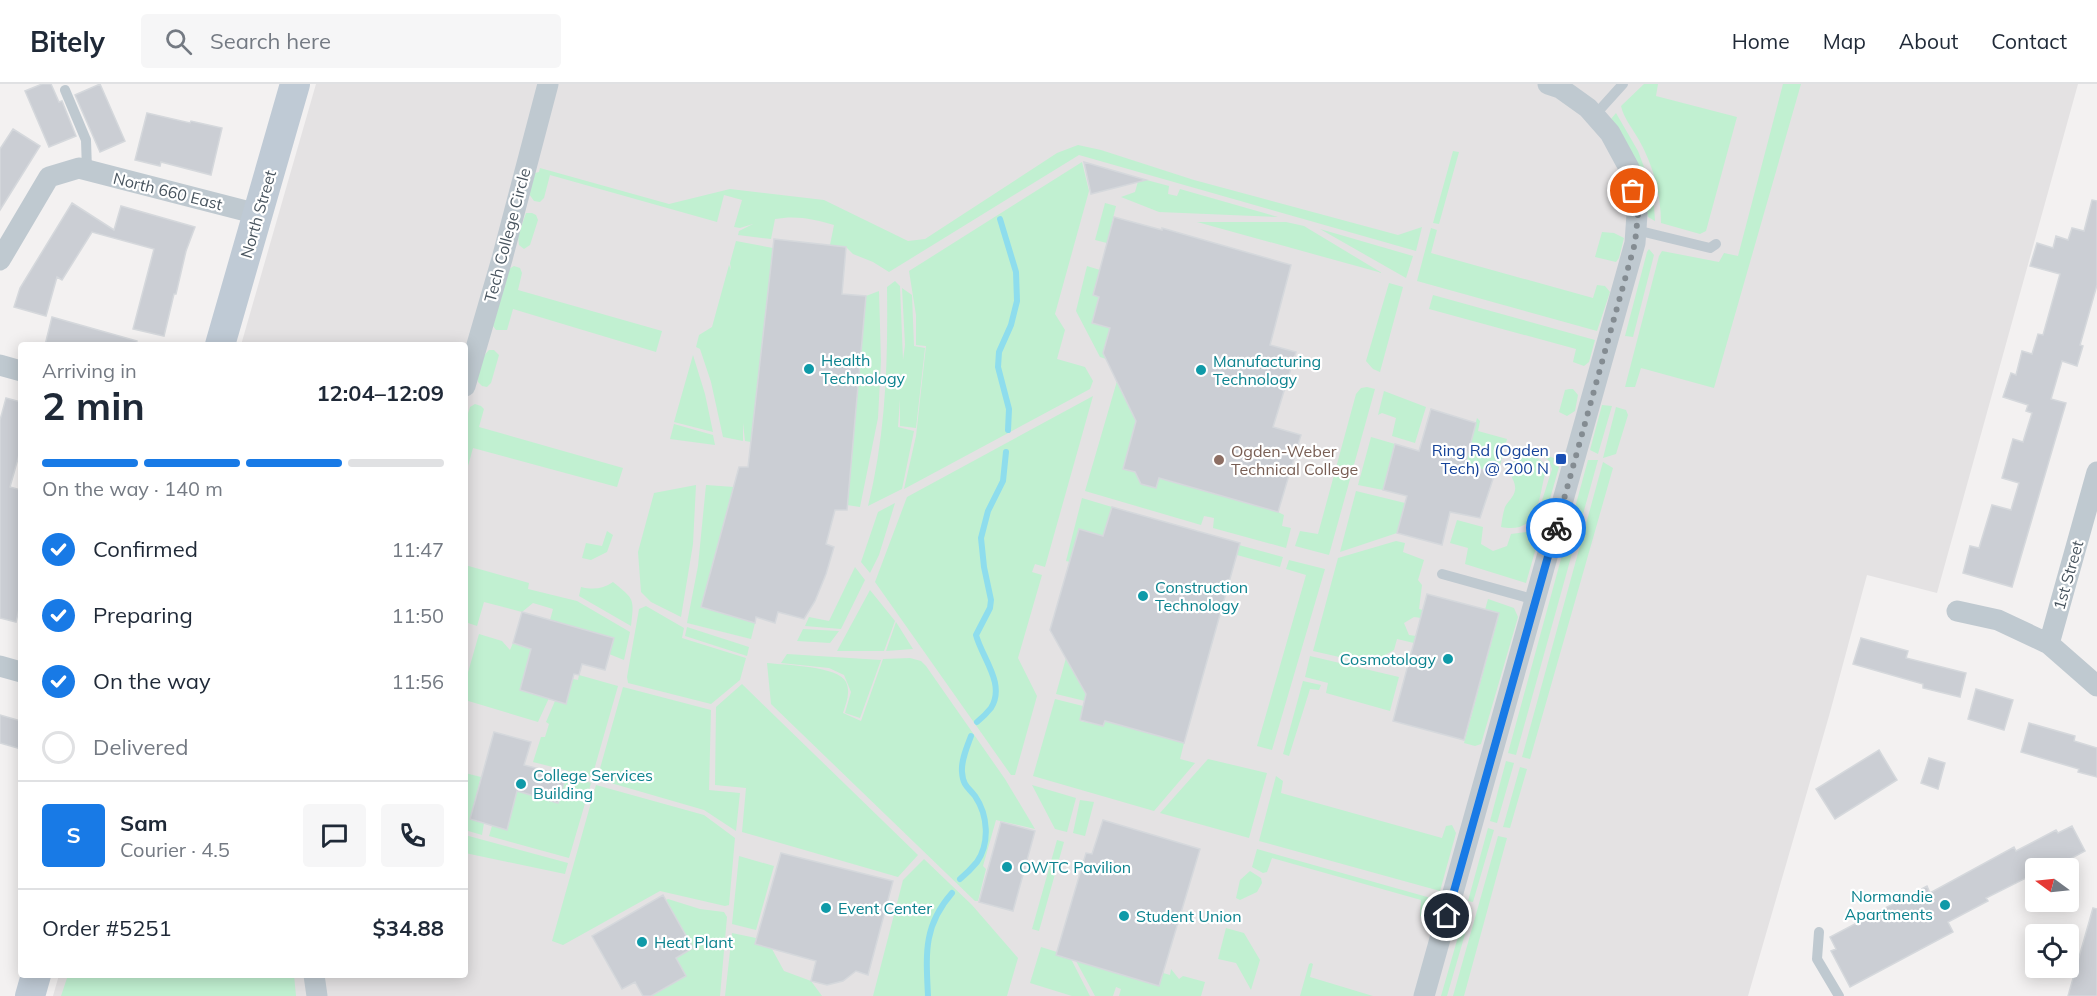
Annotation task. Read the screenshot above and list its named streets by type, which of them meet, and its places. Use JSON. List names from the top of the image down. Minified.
{"streets":{"main road":["North Street"],"street":["North 660 East","Tech College Circle","1st Street"]},"crossings":[["North 660 East","North Street"]],"places":{"other":["Health Technology","Manufacturing Technology","Ogden-Weber Technical College","Construction Technology","Cosmotology","College Services Building","OWTC Pavilion","Normandie Apartments","Event Center","Student Union","Heat Plant"],"transit":["Ring Rd (Ogden Tech) @ 200 N"]},"north":"left","page":{"header":"Bitely","search":"Search here","nav":["Home","Map","About","Contact"],"heading":["2 min","Arriving in","12:04–12:09"],"panel":["Sam","Courier · 4.5","Order #5251","$34.88"],"bar":"On the way · 140 m","list":[["Confirmed","11:47"],["Preparing","11:50"],["On the way","11:56"],"Delivered"],"round":"S"}}
